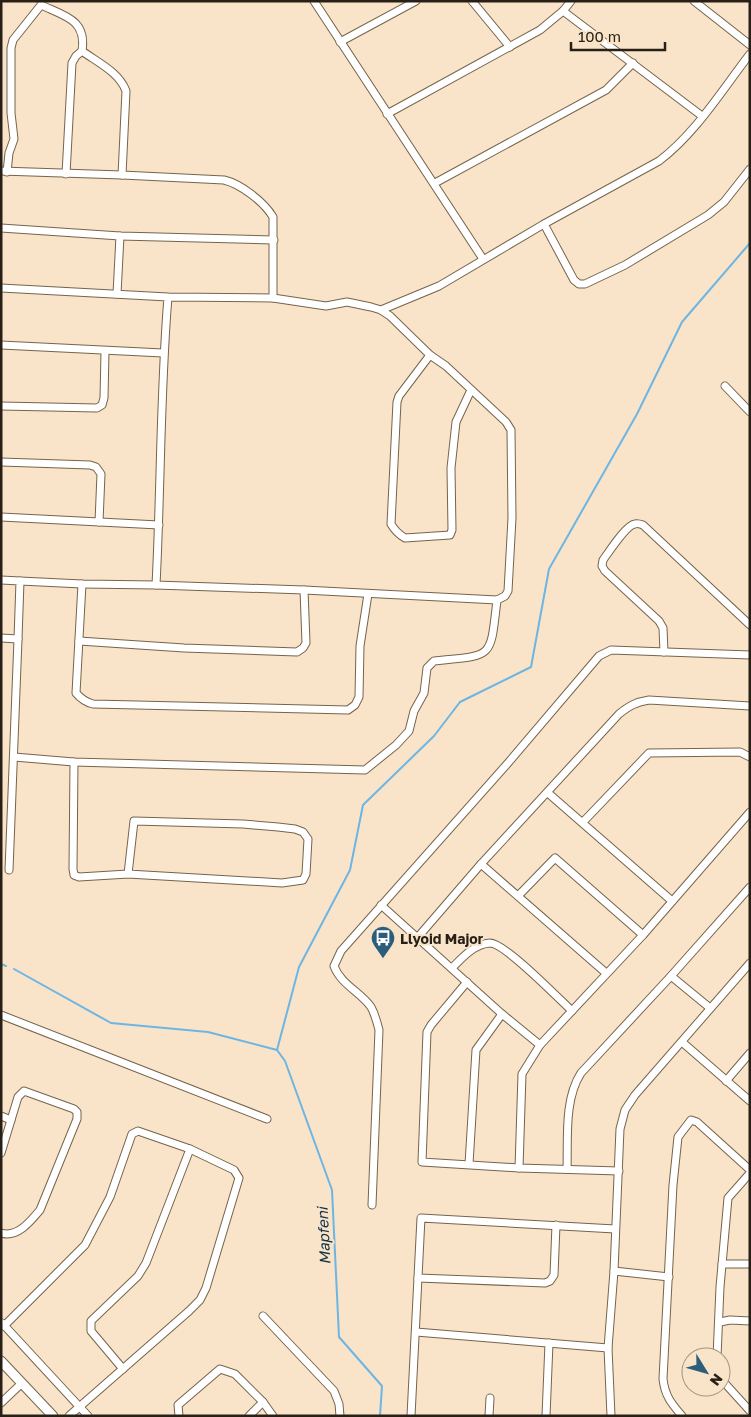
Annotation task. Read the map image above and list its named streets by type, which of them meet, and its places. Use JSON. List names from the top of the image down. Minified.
{"water":["Mapfeni"],"places":{"bus stop":["Llyoid Major"]},"scale_bar":"100 m","north":"bottom right"}
